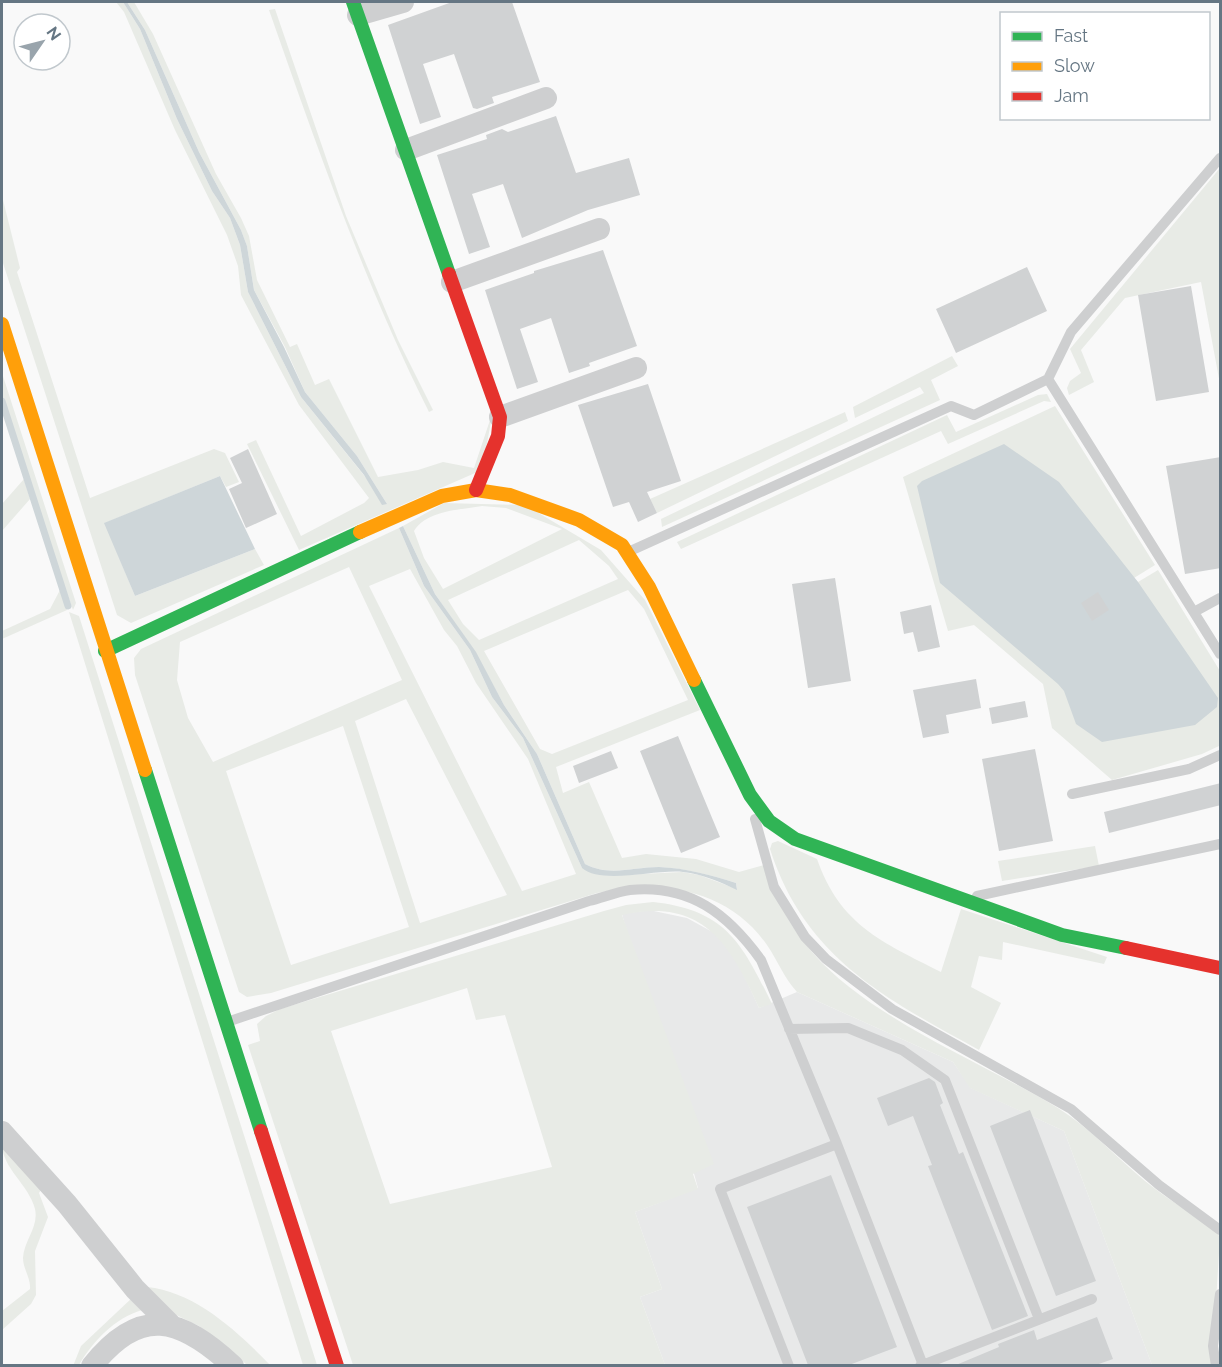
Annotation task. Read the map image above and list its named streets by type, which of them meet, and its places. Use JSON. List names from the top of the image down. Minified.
{"legend":["Fast","Slow","Jam"],"north":"top right"}
